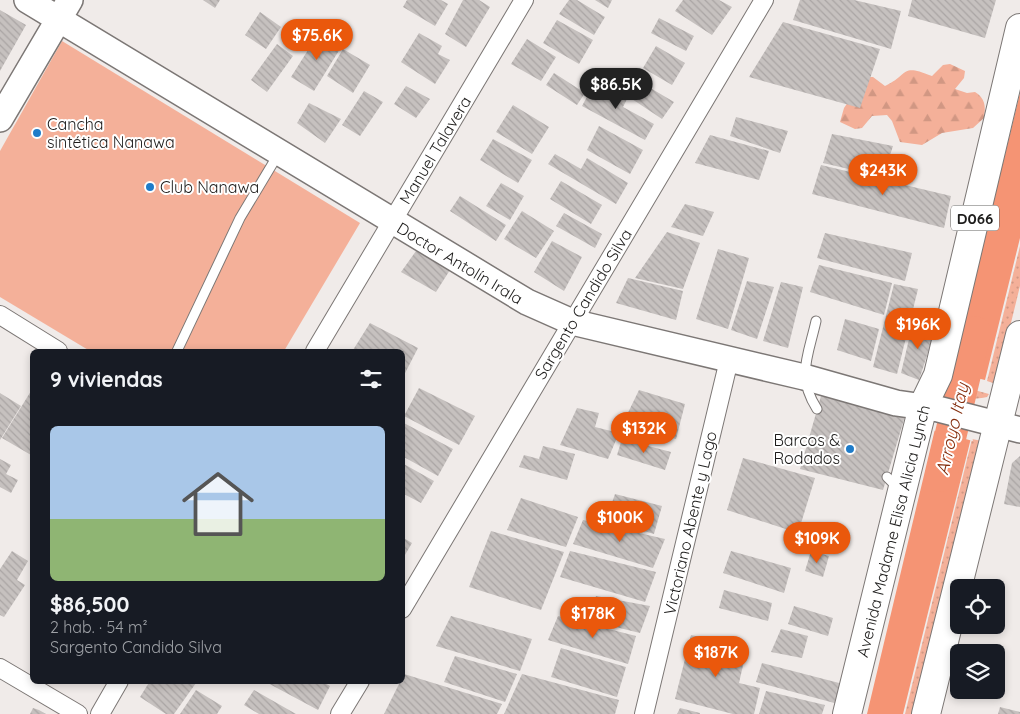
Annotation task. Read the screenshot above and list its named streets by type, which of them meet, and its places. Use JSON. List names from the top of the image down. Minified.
{"streets":{"highway":["D066","Avenida Madame Elisa Alicia Lynch"],"street":["Manuel Talavera","Doctor Antolín Irala","Sargento Candido Silva","Victoriano Abente y Lago"]},"crossings":[["Manuel Talavera","Doctor Antolín Irala"],["Doctor Antolín Irala","Sargento Candido Silva"],["Doctor Antolín Irala","Victoriano Abente y Lago"],["Doctor Antolín Irala","Avenida Madame Elisa Alicia Lynch"]],"water":["Arroyo Itay"],"places":["Cancha sintética Nanawa","Club Nanawa","Barcos & Rodados"],"page":{"price":["$75.6K","$86.5K","$243K","$196K","$132K","$100K","$109K","$178K","$187K"],"heading":"9 viviendas","list":[{"name":"$86,500","note":"2 hab. · 54 m² · Sargento Candido Silva"}]}}
